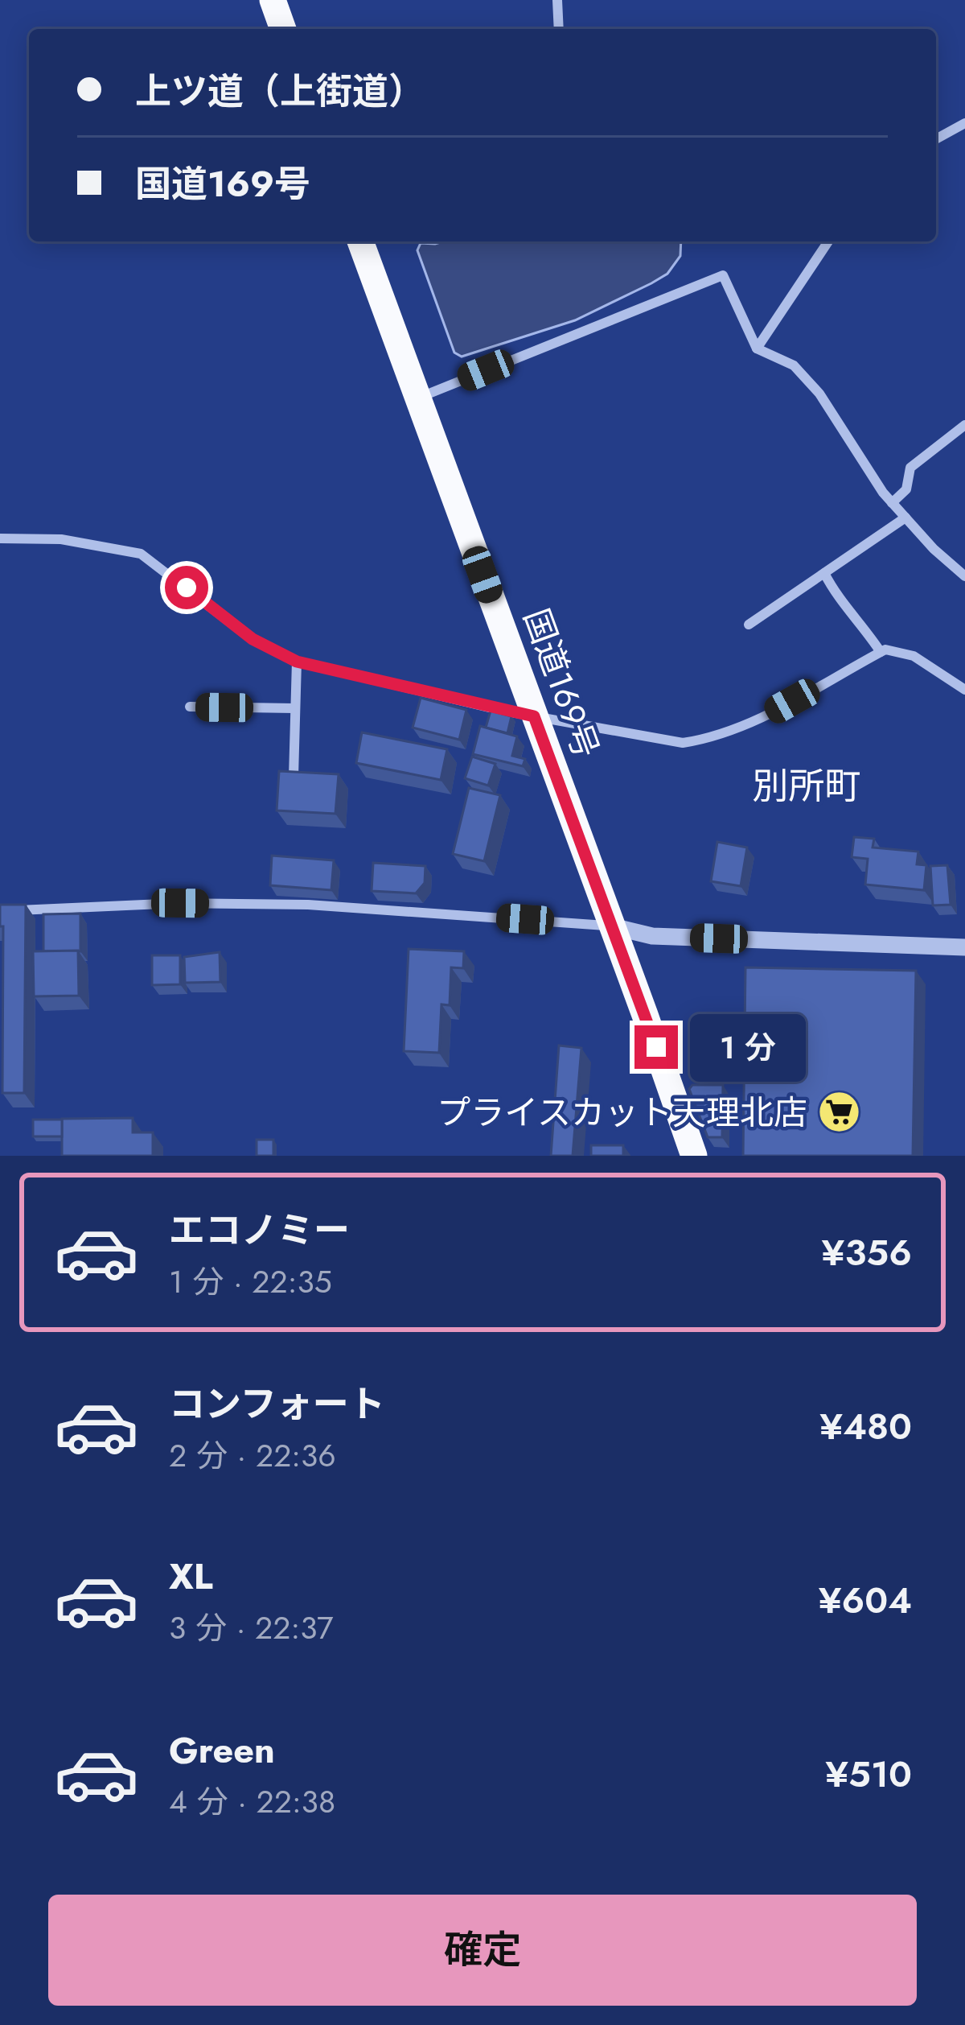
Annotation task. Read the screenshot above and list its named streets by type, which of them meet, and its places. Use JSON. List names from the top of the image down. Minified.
{"streets":{"highway":["国道169号"]},"districts":["別所町"],"places":{"supermarket":["プライスカット天理北店"]},"page":{"banner":["上ツ道（上街道）","国道169号"],"bubble":"1 分","list":[{"name":"エコノミー","note":"1 分 · 22:35","value":"¥356"},{"name":"コンフォート","note":"2 分 · 22:36","value":"¥480"},{"name":"XL","note":"3 分 · 22:37","value":"¥604"},{"name":"Green","note":"4 分 · 22:38","value":"¥510"}],"buttons":"確定"}}
